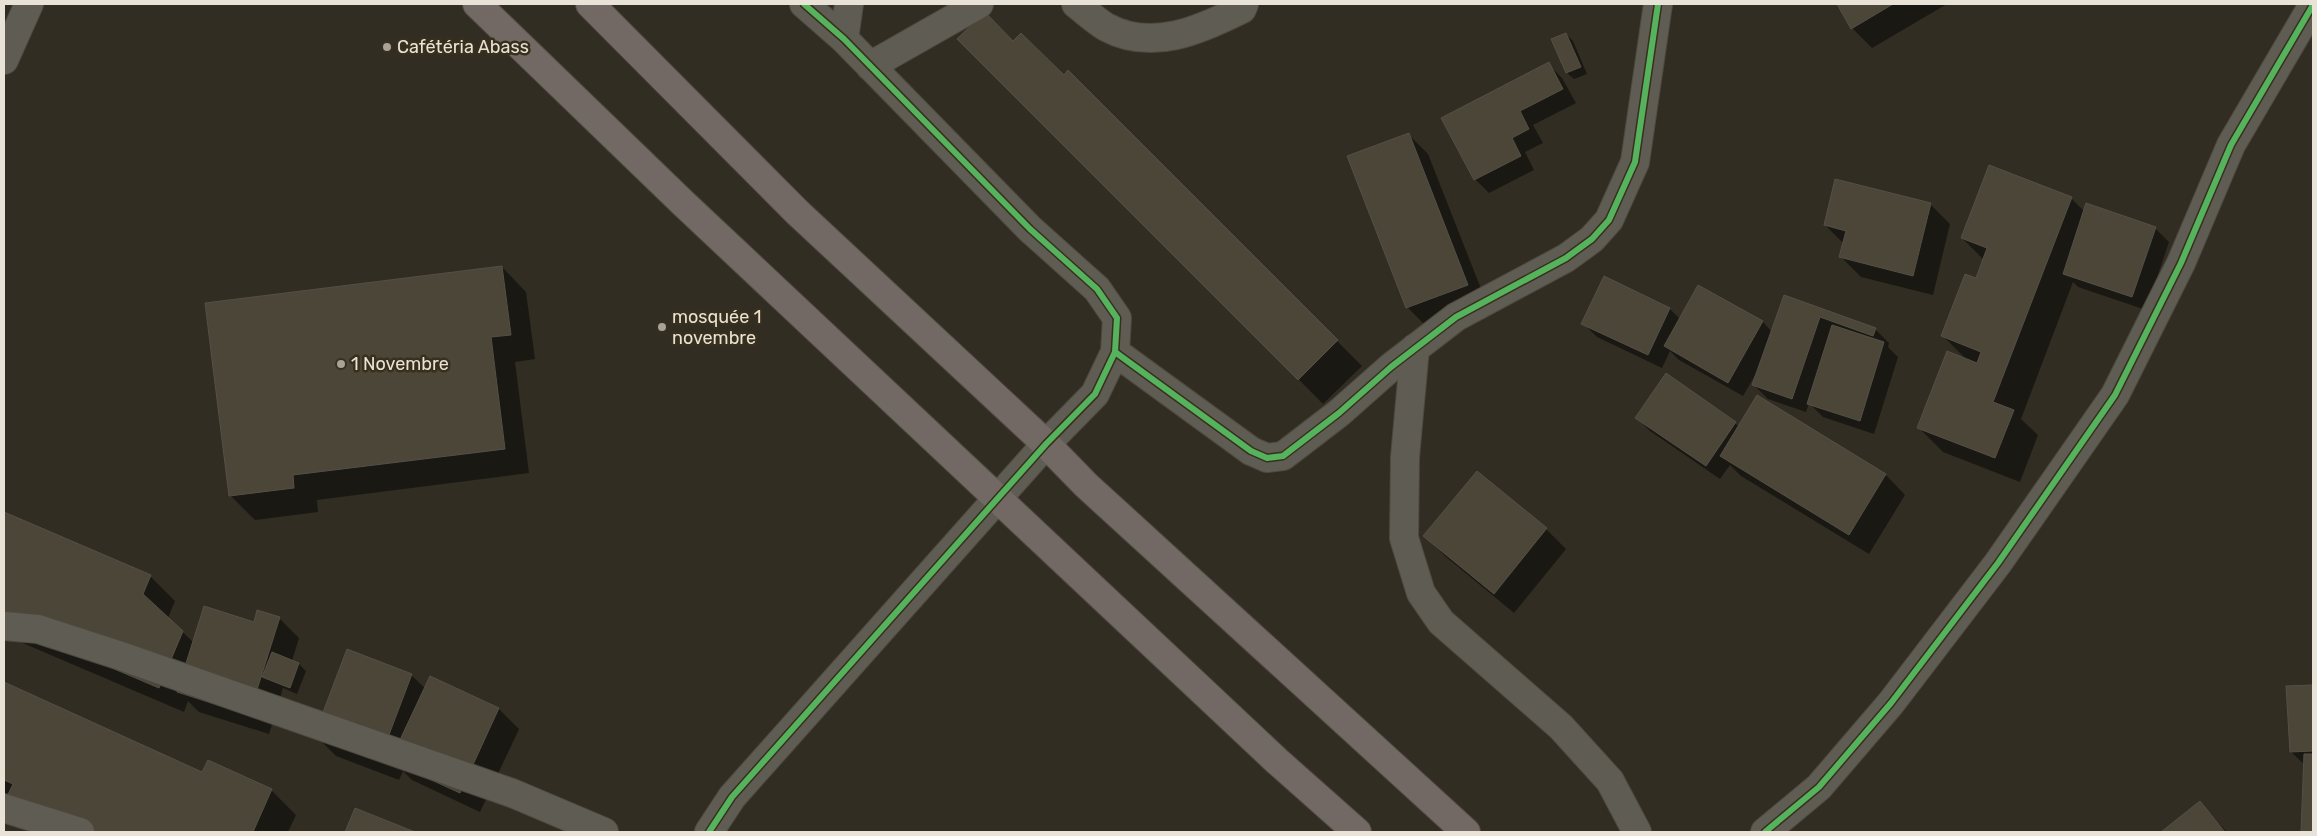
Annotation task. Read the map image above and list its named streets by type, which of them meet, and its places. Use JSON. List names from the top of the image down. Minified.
{"places":["Cafétéria Abass","mosquée 1 novembre","1 Novembre"]}
